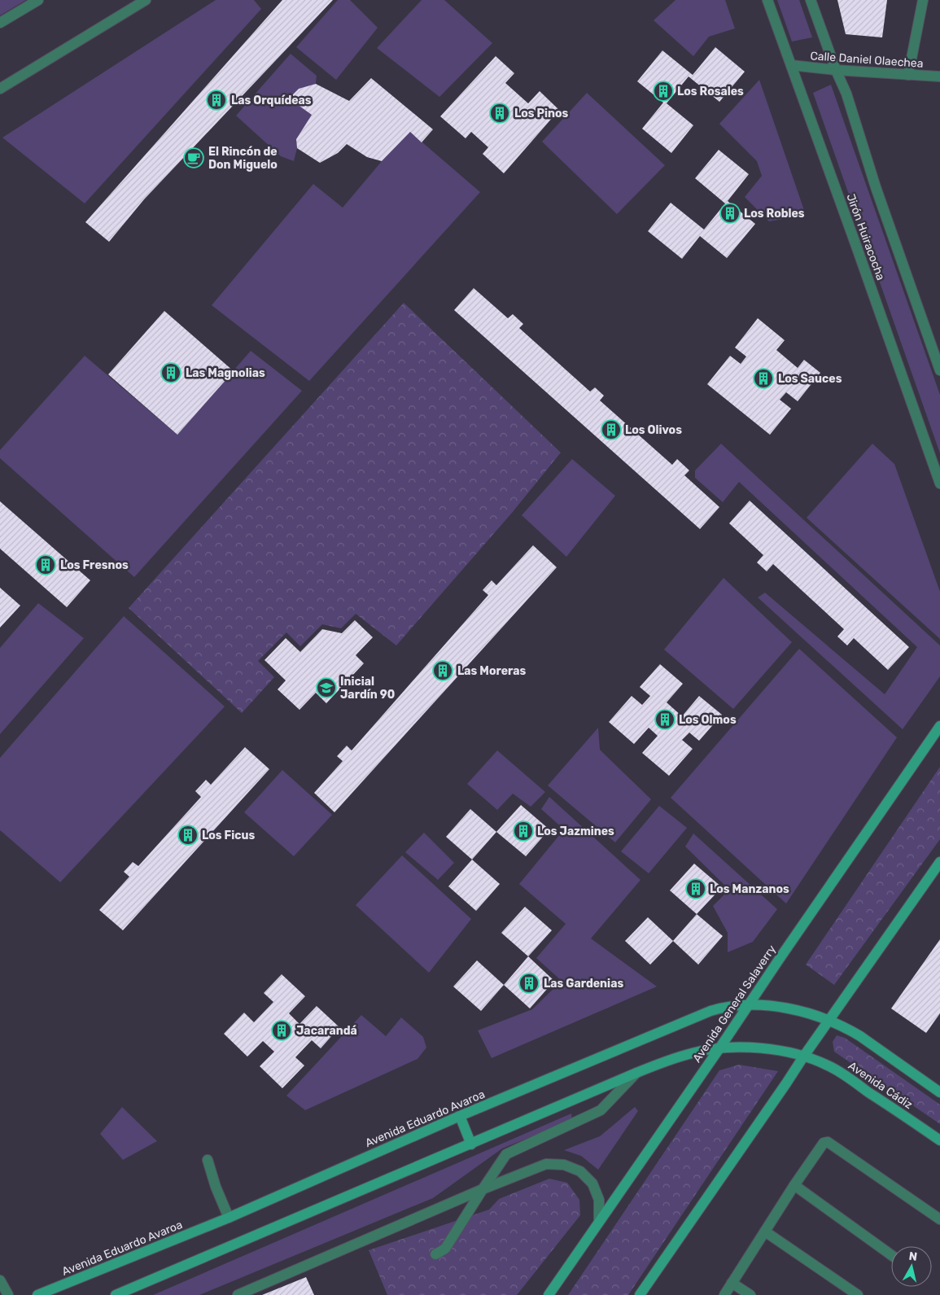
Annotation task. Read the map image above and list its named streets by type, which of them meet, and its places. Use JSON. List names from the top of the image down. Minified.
{"streets":{"main road":["Avenida General Salaverry","Avenida Cádiz","Avenida Eduardo Avaroa"],"street":["Calle Daniel Olaechea","Jirón Huiracocha"]},"crossings":[["Calle Daniel Olaechea","Jirón Huiracocha"],["Avenida General Salaverry","Avenida Eduardo Avaroa"]],"places":{"building":["Los Rosales","Las Orquídeas","Los Pinos","Los Robles","Las Magnolias","Los Sauces","Los Olivos","Los Fresnos","Las Moreras","Los Olmos","Los Jazmines","Los Ficus","Los Manzanos","Las Gardenias","Jacarandá"],"cafe":["El Rincón de Don Miguelo"],"school or university":["Inicial Jardín 90"]},"north":"top"}
